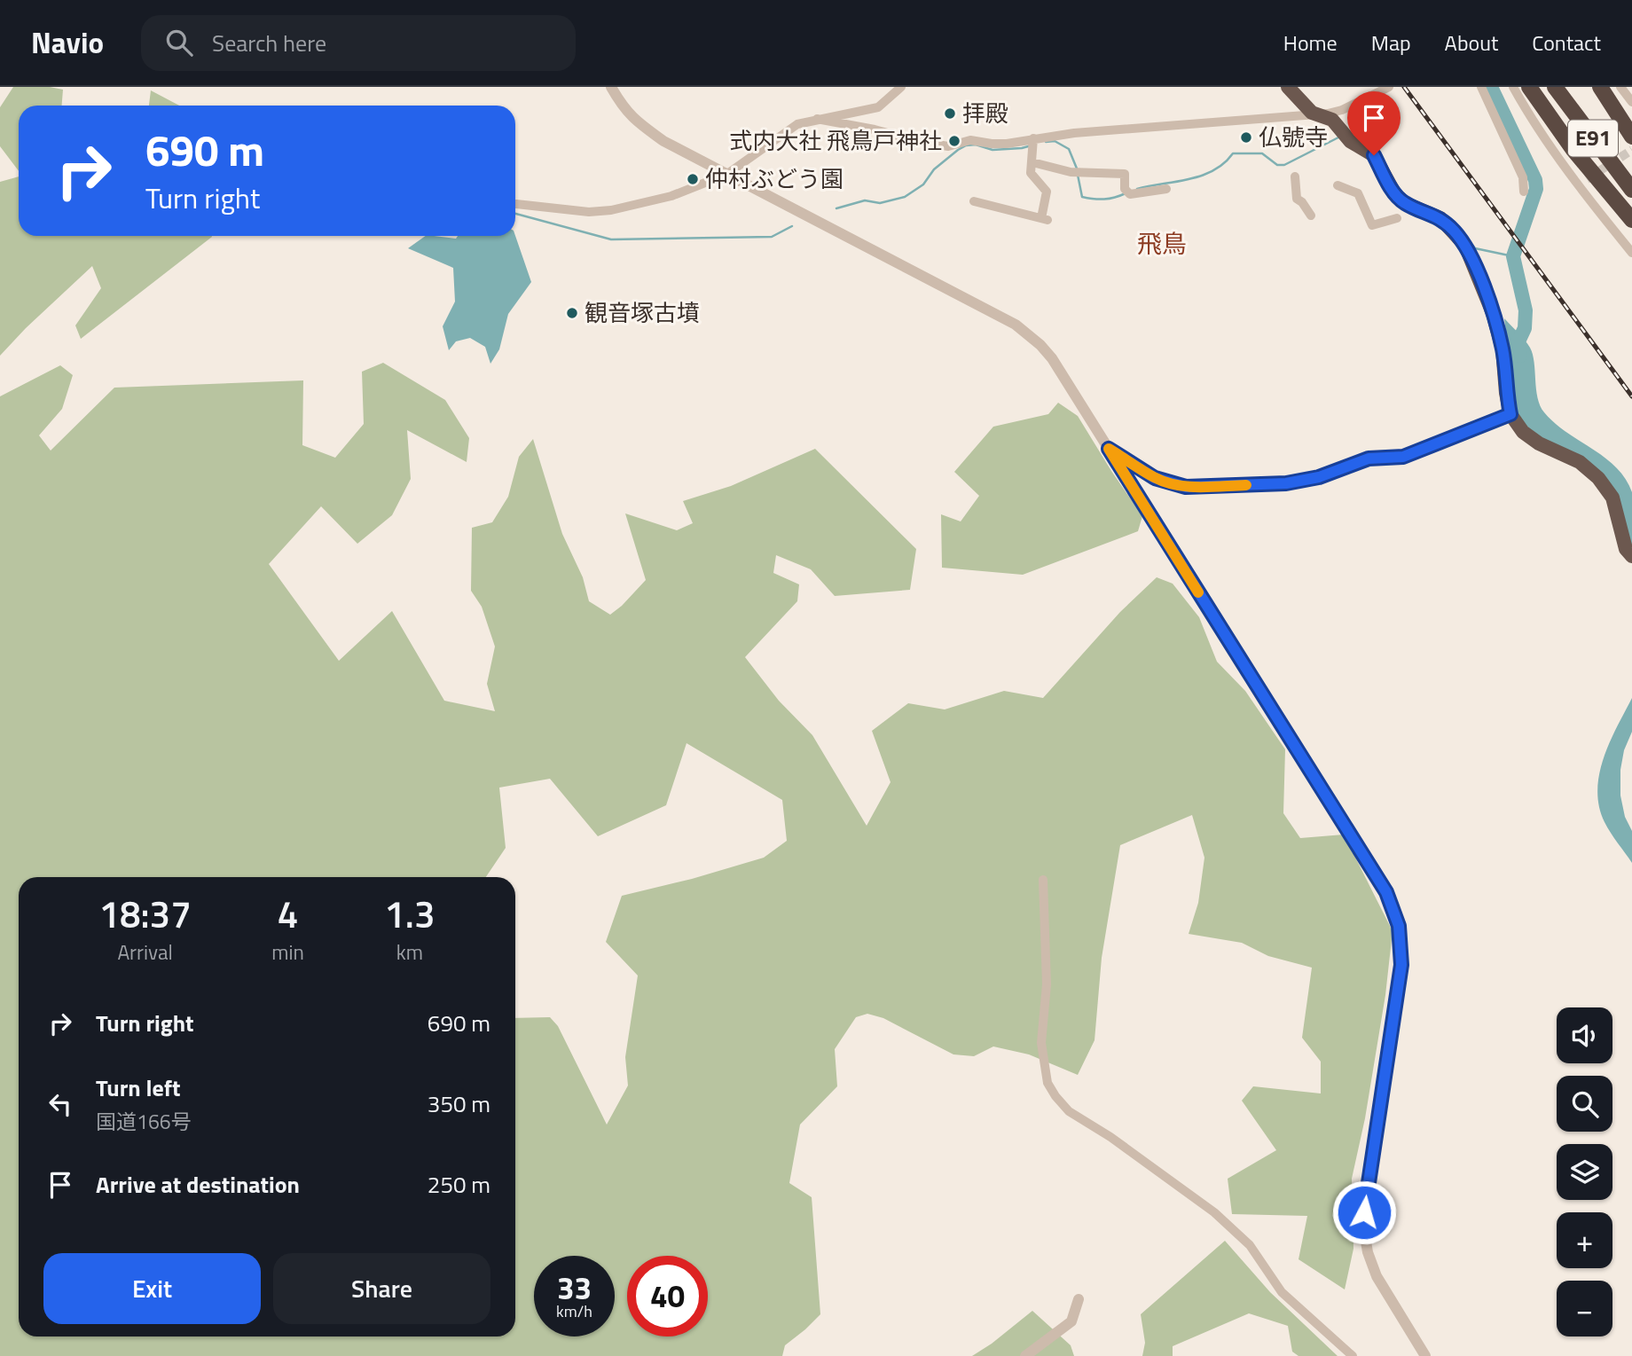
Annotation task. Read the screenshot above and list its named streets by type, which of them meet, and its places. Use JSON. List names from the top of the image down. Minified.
{"streets":{"highway":["E91"]},"districts":["飛鳥"],"places":["拝殿","仏號寺","式内大社 飛鳥戸神社","仲村ぶどう園","観音塚古墳"],"page":{"header":"Navio","search":"Search here","nav":["Home","Map","About","Contact"],"turn":["690 m","Turn right"],"eta":["18:37","Arrival","4","min","1.3","km"],"list":[{"name":"Turn right","value":"690 m"},{"name":"Turn left","note":"国道166号","value":"350 m"},{"name":"Arrive at destination","value":"250 m"}],"map_buttons":["+","−"],"buttons":["Exit","Share"],"speed":"33 km/h","limit":"40"}}
